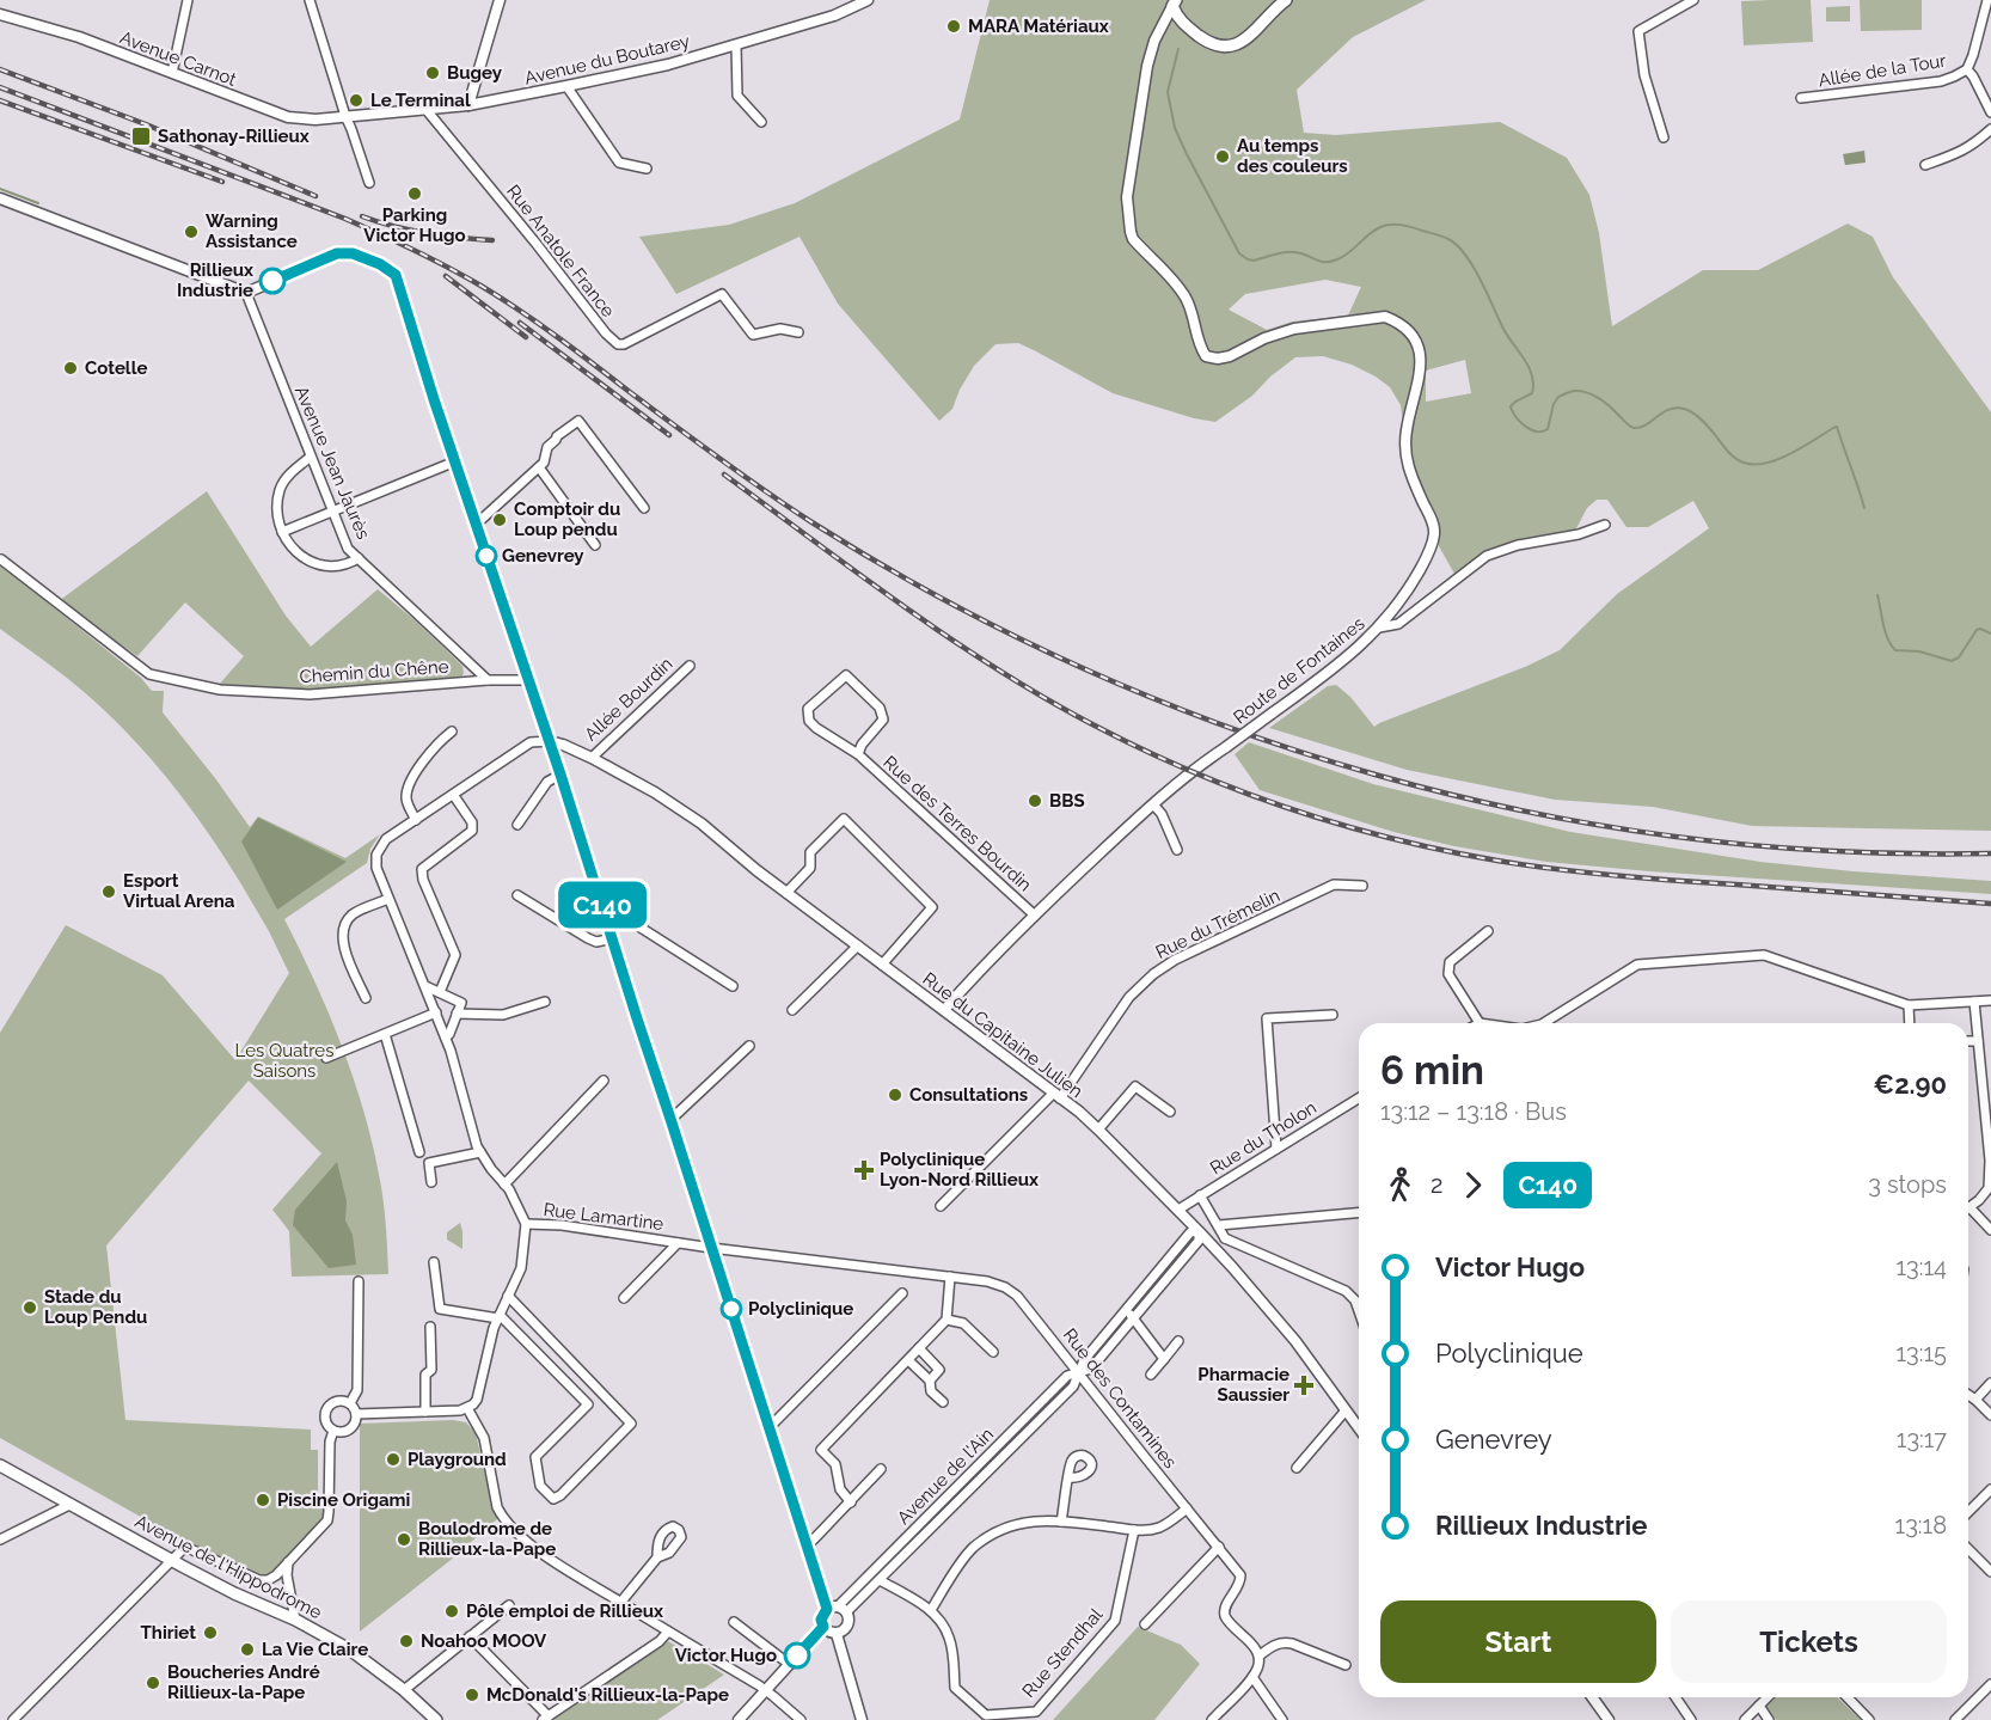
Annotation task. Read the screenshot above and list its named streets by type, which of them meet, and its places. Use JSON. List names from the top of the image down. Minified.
{"streets":{"main road":["Avenue de l'Hippodrome"],"street":["Avenue Carnot","Avenue du Boutarey","Allée de la Tour","Rue Anatole France","Avenue Jean Jaurès","Route de Fontaines","Chemin du Chêne","Allée Bourdin","Rue des Terres Bourdin","Rue du Trémelin","Rue du Capitaine Julien","Rue du Tholon","Rue Lamartine","Rue des Contamines","Avenue de l'Ain","Rue Stendhal"]},"crossings":[["Avenue Carnot","Avenue du Boutarey"],["Avenue du Boutarey","Rue Anatole France"],["Avenue Jean Jaurès","Chemin du Chêne"],["Route de Fontaines","Rue des Terres Bourdin"],["Route de Fontaines","Rue du Capitaine Julien"],["Allée Bourdin","Rue du Capitaine Julien"],["Rue du Trémelin","Rue du Capitaine Julien"],["Rue du Capitaine Julien","Rue du Tholon"],["Rue du Capitaine Julien","Avenue de l'Ain"],["Rue Lamartine","Rue des Contamines"],["Rue des Contamines","Avenue de l'Ain"]],"parks":["Les Quatres Saisons"],"places":{"other":["MARA Matériaux","Bugey","Le Terminal","Au temps des couleurs","Parking Victor Hugo","Warning Assistance","Rillieux Industrie","Cotelle","Comptoir du Loup pendu","Genevrey","BBS","Esport Virtual Arena","Consultations","Stade du Loup Pendu","Polyclinique","Playground","Piscine Origami","Boulodrome de Rillieux-la-Pape","Pôle emploi de Rillieux","Thiriet","Noahoo MOOV","La Vie Claire","Victor Hugo","Boucheries André Rillieux-la-Pape","McDonald's Rillieux-la-Pape"],"transit":["Sathonay-Rillieux"],"health":["Polyclinique Lyon-Nord Rillieux","Pharmacie Saussier"]},"lines":["bus line C140"],"page":{"on_map":"C140","heading":["6 min","13:12 – 13:18 · Bus","€2.90"],"legs":["2","C140","3 stops"],"list":[{"name":"Victor Hugo","value":"13:14"},{"name":"Polyclinique","value":"13:15"},{"name":"Genevrey","value":"13:17"},{"name":"Rillieux Industrie","value":"13:18"}],"buttons":["Start","Tickets"]}}
